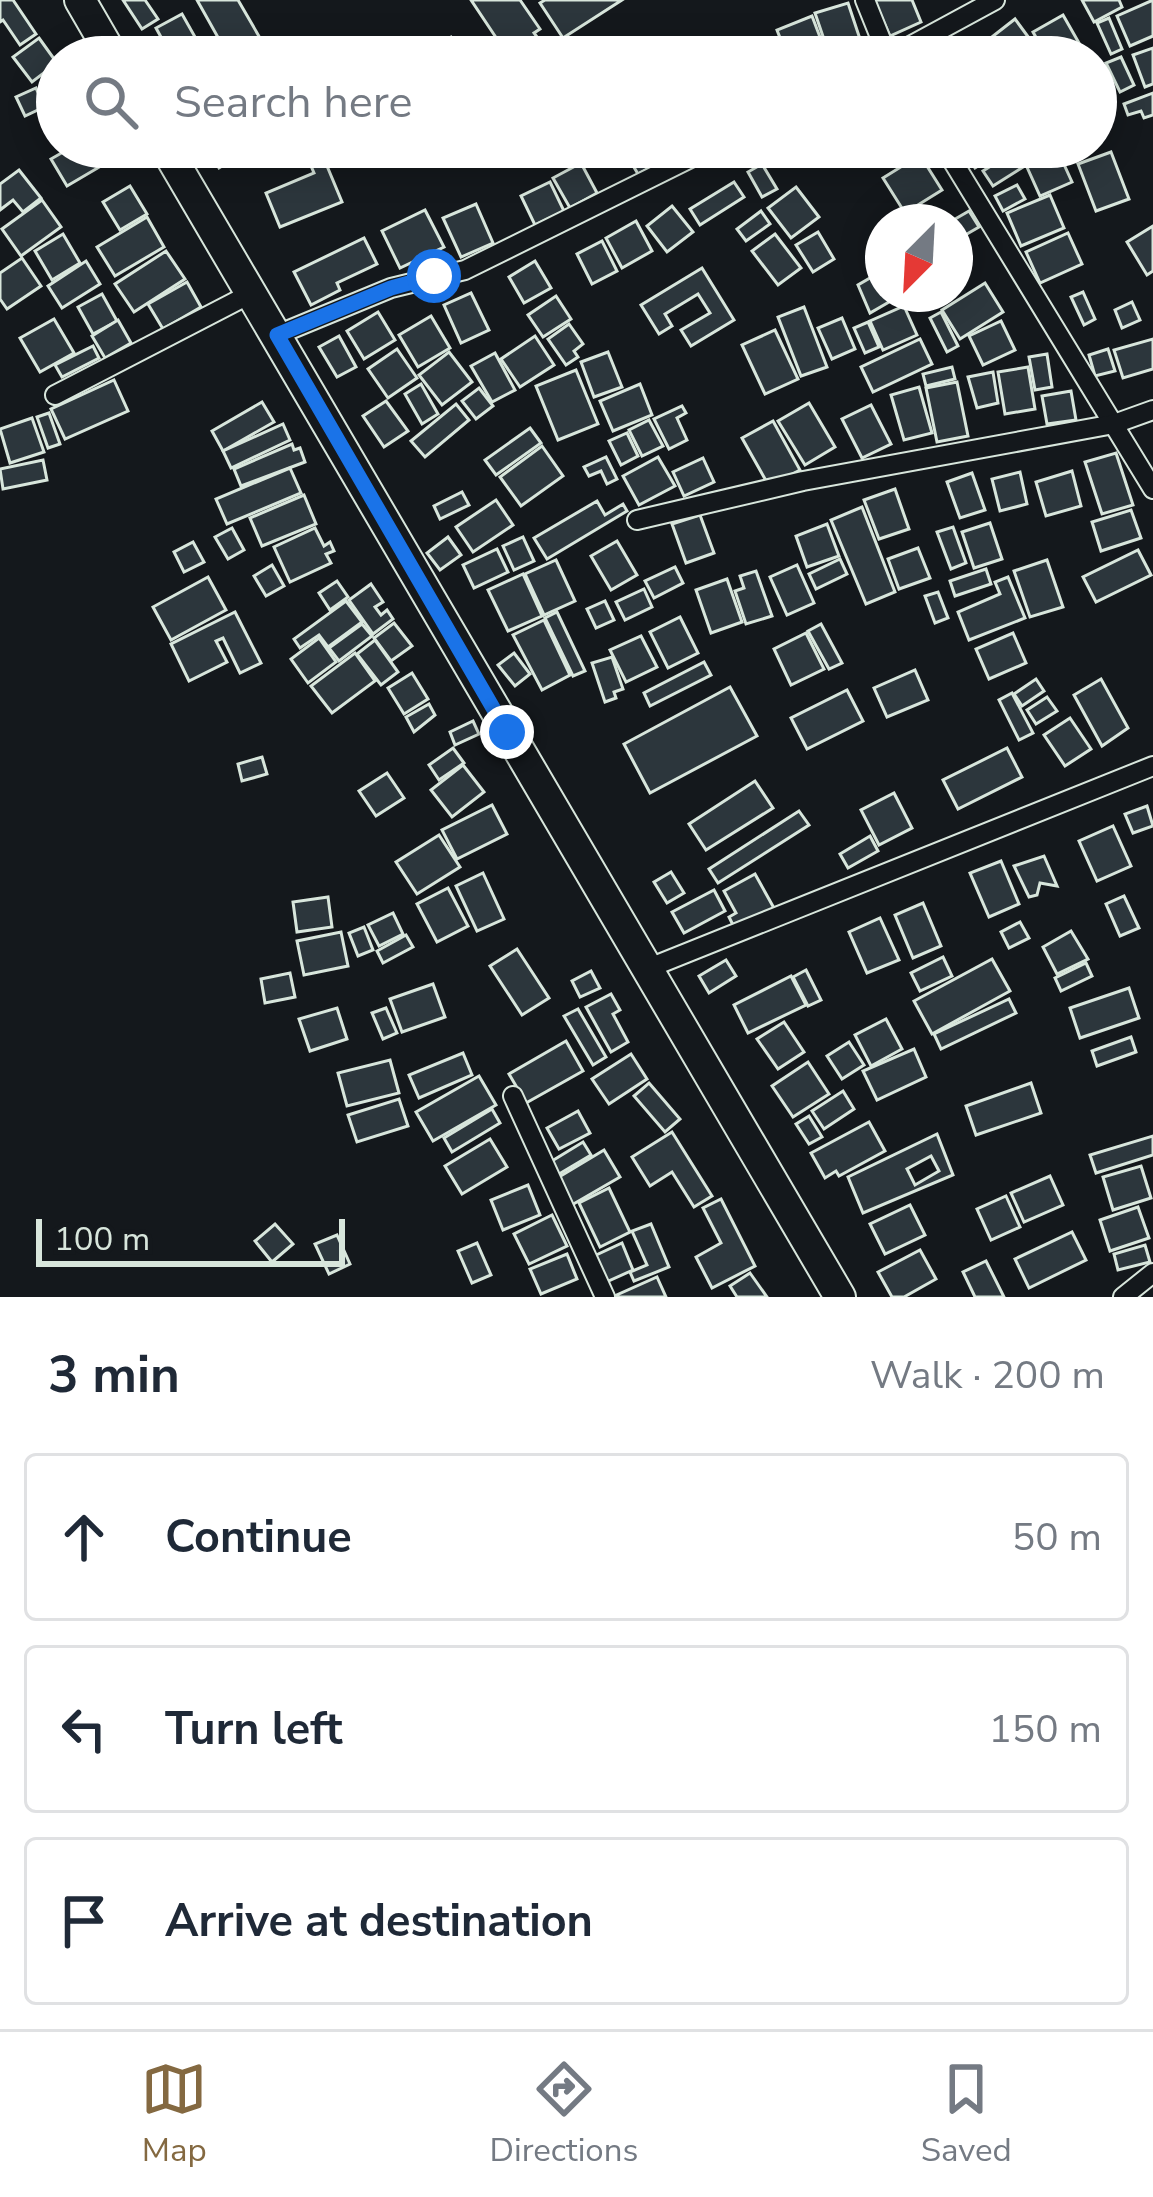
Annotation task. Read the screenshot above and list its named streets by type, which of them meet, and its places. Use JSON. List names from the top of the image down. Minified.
{"scale_bar":"100 m","north":"bottom left","page":{"search":"Search here","scale":"100 m","heading":["3 min","Walk · 200 m"],"list":[["Continue","50 m"],["Turn left","150 m"],"Arrive at destination"],"nav":["Map","Directions","Saved"]}}
